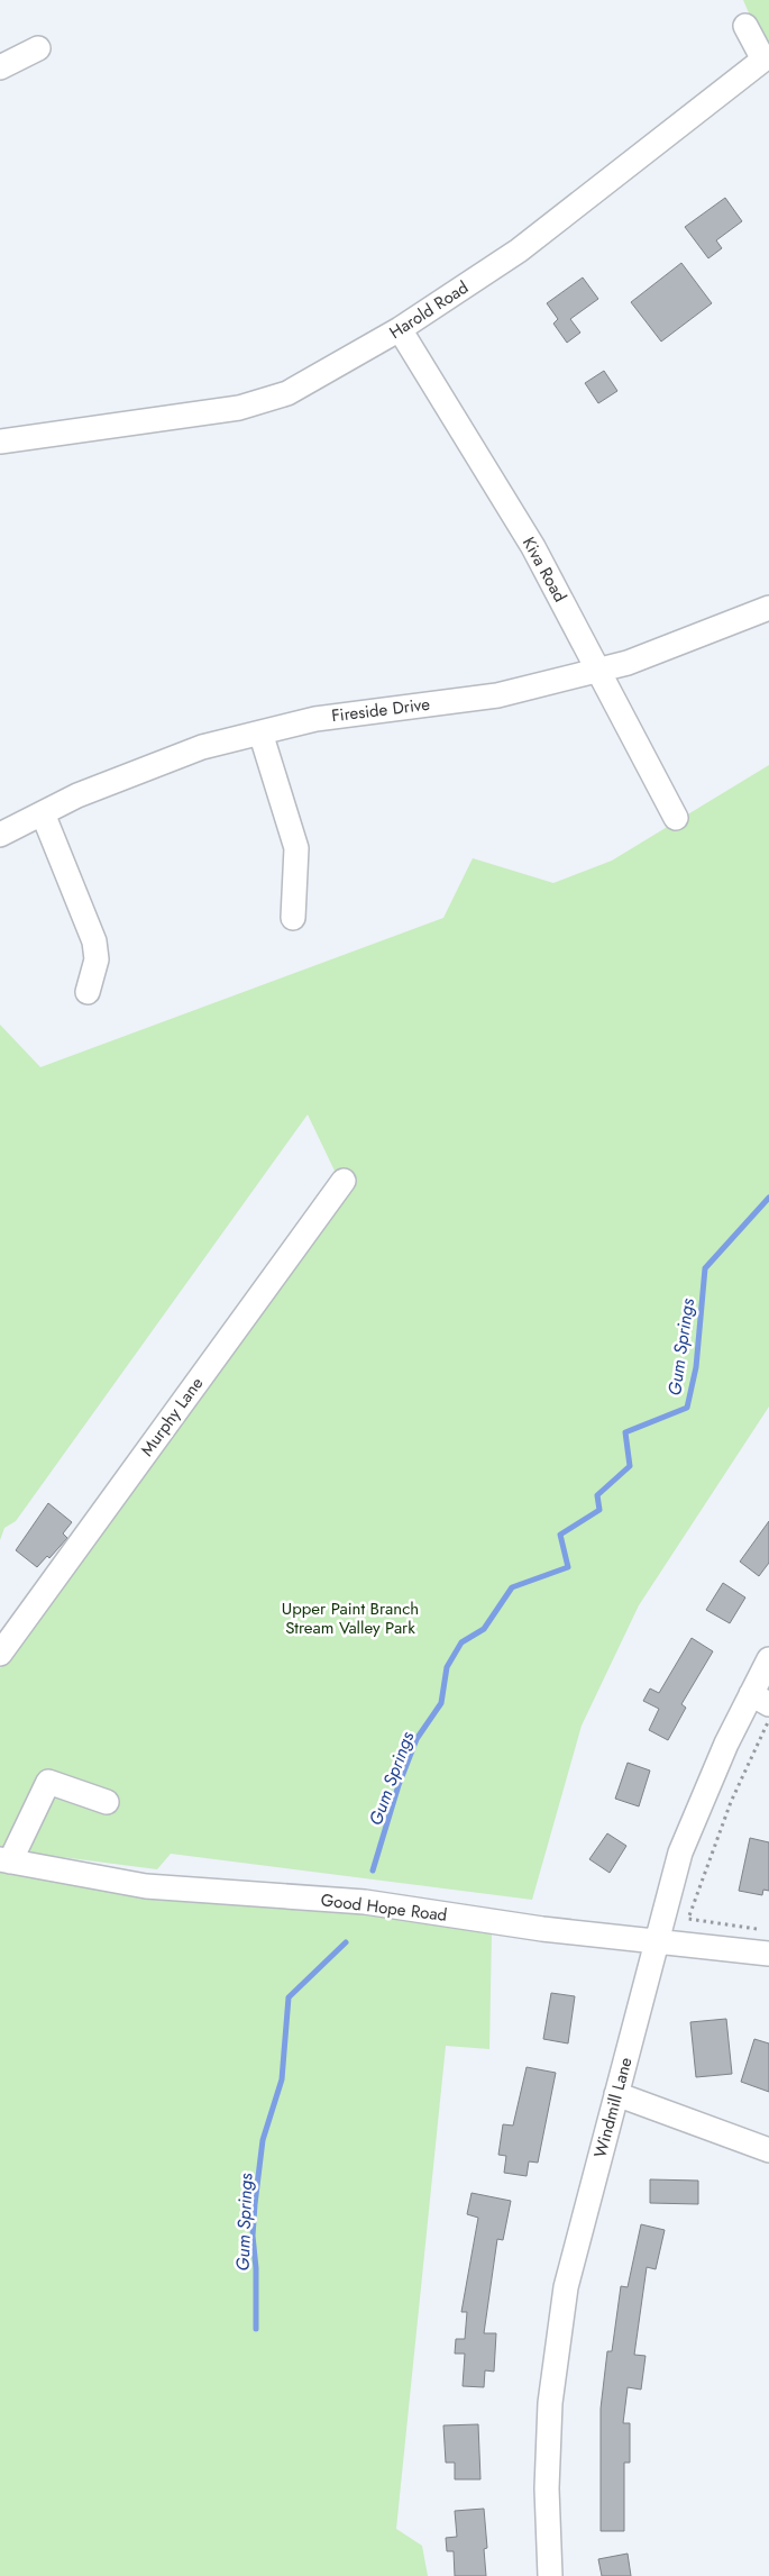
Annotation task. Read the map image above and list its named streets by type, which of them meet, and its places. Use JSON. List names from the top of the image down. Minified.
{"streets":{"street":["Harold Road","Kiva Road","Fireside Drive","Murphy Lane","Good Hope Road","Windmill Lane"]},"crossings":[["Harold Road","Kiva Road"],["Kiva Road","Fireside Drive"],["Good Hope Road","Windmill Lane"]],"water":["Gum Springs"],"parks":["Upper Paint Branch Stream Valley Park"]}
